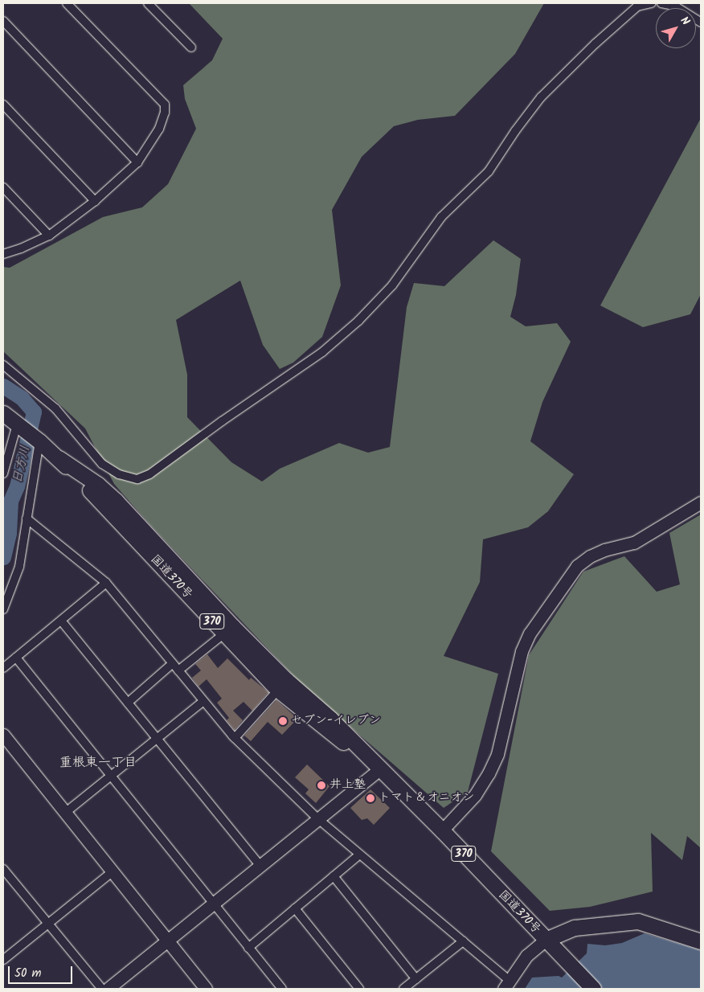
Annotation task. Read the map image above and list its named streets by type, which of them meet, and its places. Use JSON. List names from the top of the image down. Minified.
{"streets":{"highway":["国道370号","370"]},"crossings":[["国道370号","370"]],"districts":["重根東一丁目"],"water":["日方川"],"places":["セブン-イレブン","井上塾","トマト＆オニオン"],"scale_bar":"50 m","north":"top right"}
